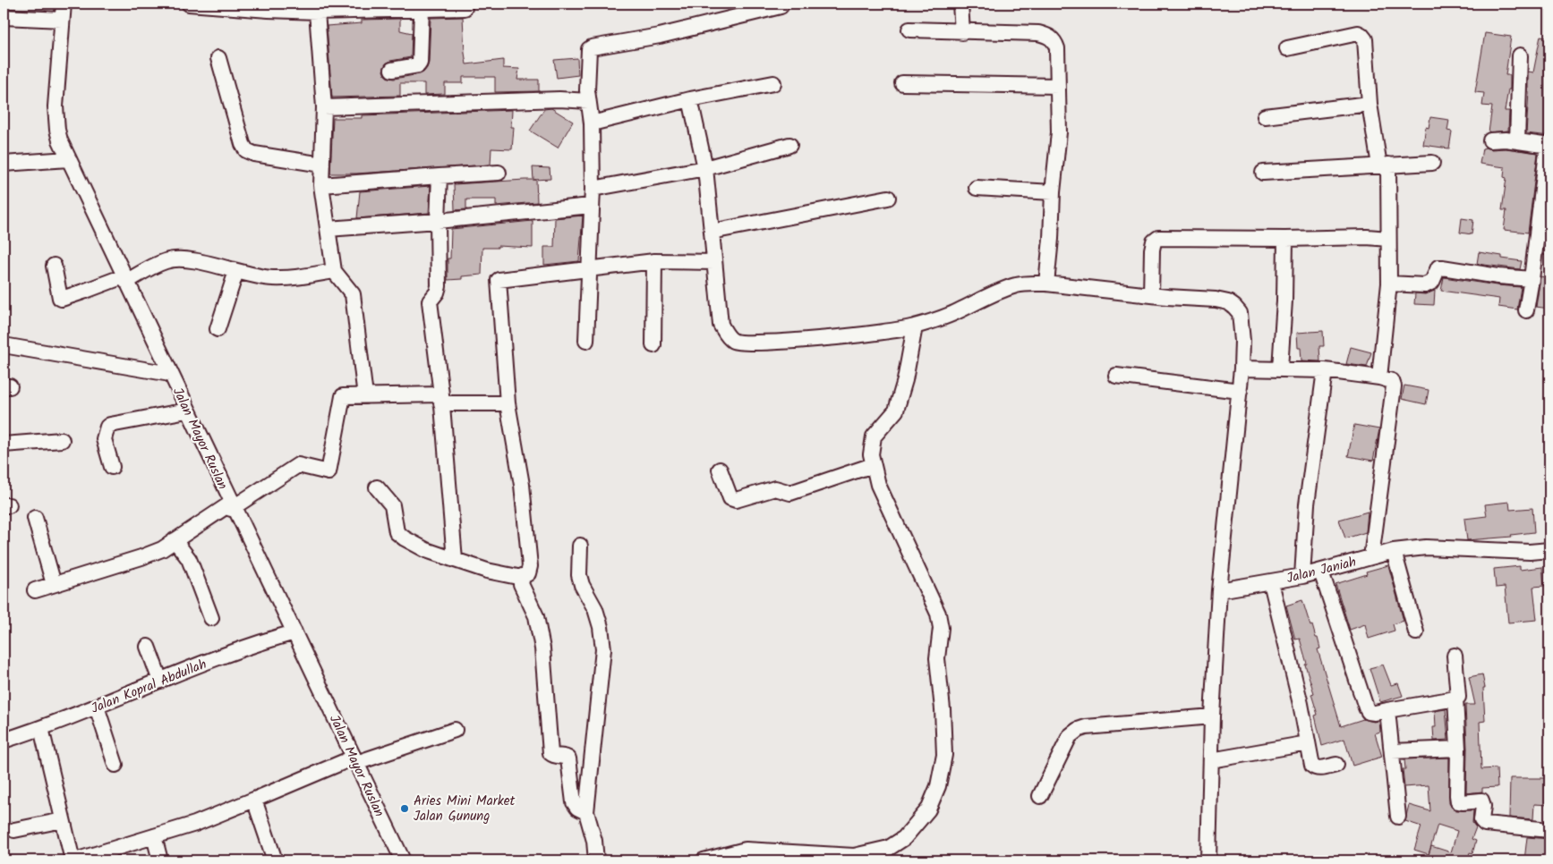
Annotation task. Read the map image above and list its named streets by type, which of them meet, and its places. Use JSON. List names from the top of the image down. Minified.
{"streets":{"street":["Jalan Mayor Ruslan","Jalan Janiah","Jalan Kopral Abdullah"]},"crossings":[["Jalan Mayor Ruslan","Jalan Kopral Abdullah"]],"places":["Aries Mini Market Jalan Gunung"]}
